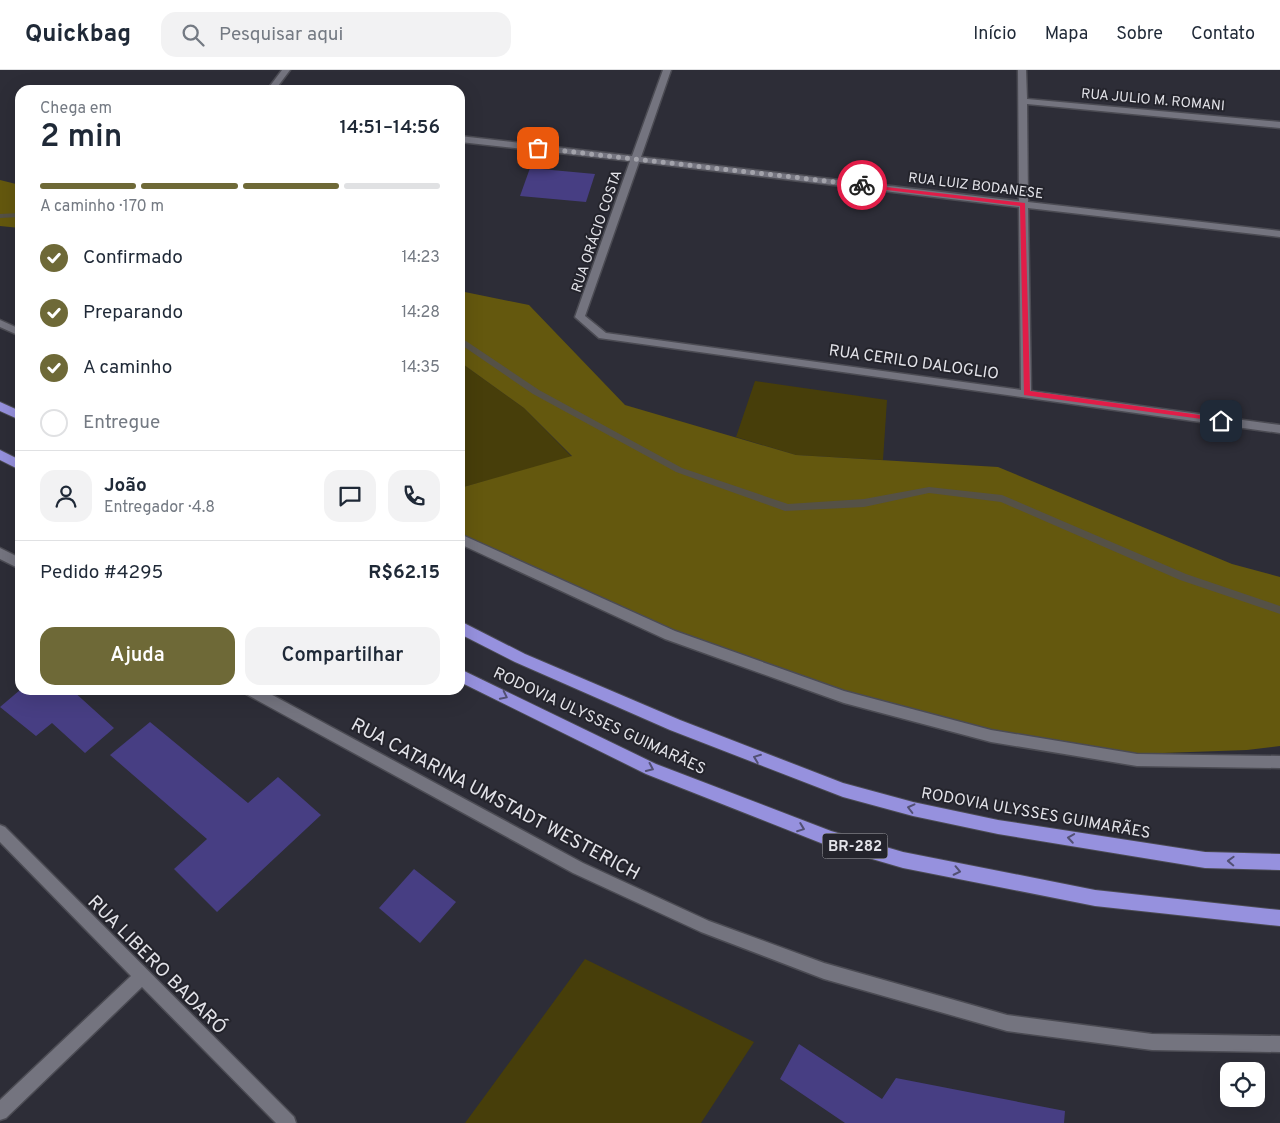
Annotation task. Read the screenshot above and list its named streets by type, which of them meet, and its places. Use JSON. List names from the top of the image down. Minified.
{"streets":{"highway":["RODOVIA ULYSSES GUIMARÃES","BR-282"],"street":["RUA JULIO M. ROMANI","RUA LUIZ BODANESE","RUA ORÁCIO COSTA","RUA CERILO DALOGLIO","RUA CATARINA UMSTADT WESTERICH","RUA LIBERO BADARÓ"]},"crossings":[["RUA LUIZ BODANESE","RUA ORÁCIO COSTA"],["RUA ORÁCIO COSTA","RUA CERILO DALOGLIO"]],"page":{"header":"Quickbag","search":"Pesquisar aqui","nav":["Início","Mapa","Sobre","Contato"],"heading":["2 min","Chega em","14:51–14:56"],"panel":["João","Entregador · 4.8","Pedido #4295","R$62.15"],"bar":"A caminho · 170 m","list":[["Confirmado","14:23"],["Preparando","14:28"],["A caminho","14:35"],"Entregue"],"buttons":["Ajuda","Compartilhar"]}}
